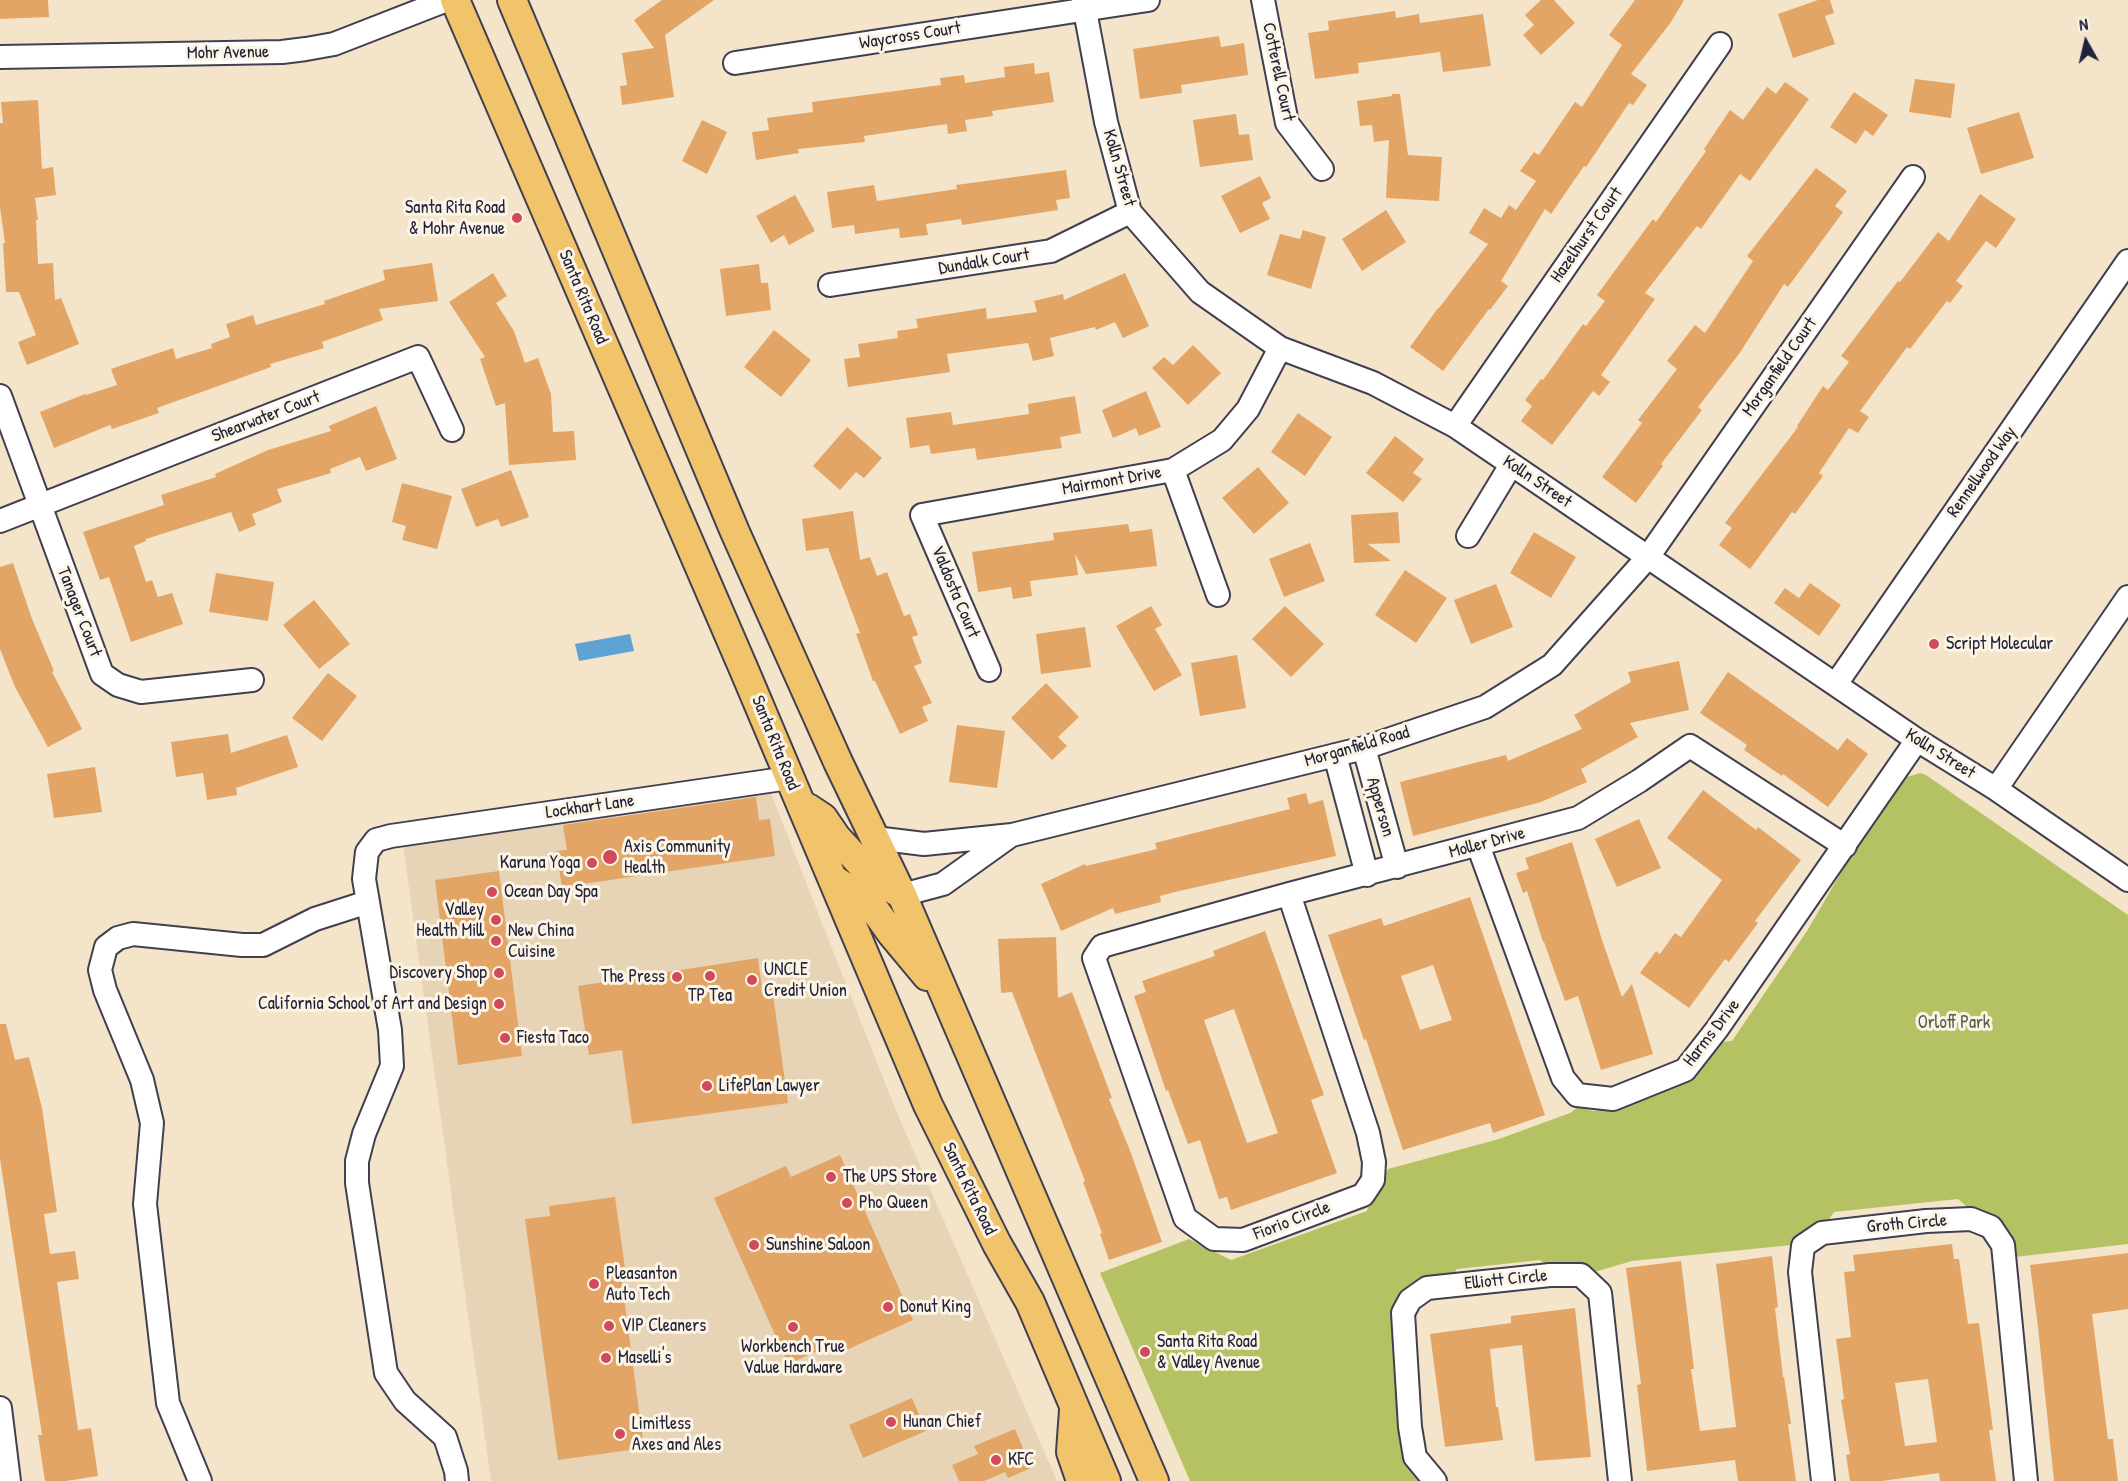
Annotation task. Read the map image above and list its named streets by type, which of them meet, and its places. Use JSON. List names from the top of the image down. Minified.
{"streets":{"main road":["Santa Rita Road"],"street":["Waycross Court","Mohr Avenue","Cotterell Court","Kolln Street","Hazelhurst Court","Dundalk Court","Morganfield Court","Shearwater Court","Rennellwood Way","Mairmont Drive","Valdosta Court","Tanager Court","Morganfield Road","Lockhart Lane","Apperson","Moller Drive","Harms Drive","Fiorio Circle","Groth Circle","Elliott Circle"]},"crossings":[["Waycross Court","Kolln Street"],["Kolln Street","Hazelhurst Court"],["Kolln Street","Dundalk Court"],["Kolln Street","Morganfield Court"],["Kolln Street","Rennellwood Way"],["Kolln Street","Mairmont Drive"],["Kolln Street","Morganfield Road"],["Kolln Street","Harms Drive"],["Santa Rita Road","Lockhart Lane"],["Morganfield Court","Morganfield Road"],["Shearwater Court","Tanager Court"],["Mairmont Drive","Valdosta Court"],["Morganfield Road","Apperson"],["Apperson","Moller Drive"],["Moller Drive","Harms Drive"],["Moller Drive","Fiorio Circle"]],"parks":["Orloff Park"],"places":["Santa Rita Road & Mohr Avenue","Script Molecular","Axis Community Health","Karuna Yoga","Ocean Day Spa","Valley Health Mill","New China Cuisine","Discovery Shop","TP Tea","The Press","UNCLE Credit Union","California School of Art and Design","Fiesta Taco","LifePlan Lawyer","The UPS Store","Pho Queen","Sunshine Saloon","Pleasanton Auto Tech","Donut King","VIP Cleaners","Workbench True Value Hardware","Santa Rita Road & Valley Avenue","Maselli's","Hunan Chief","Limitless Axes and Ales","KFC"],"north":"top"}
